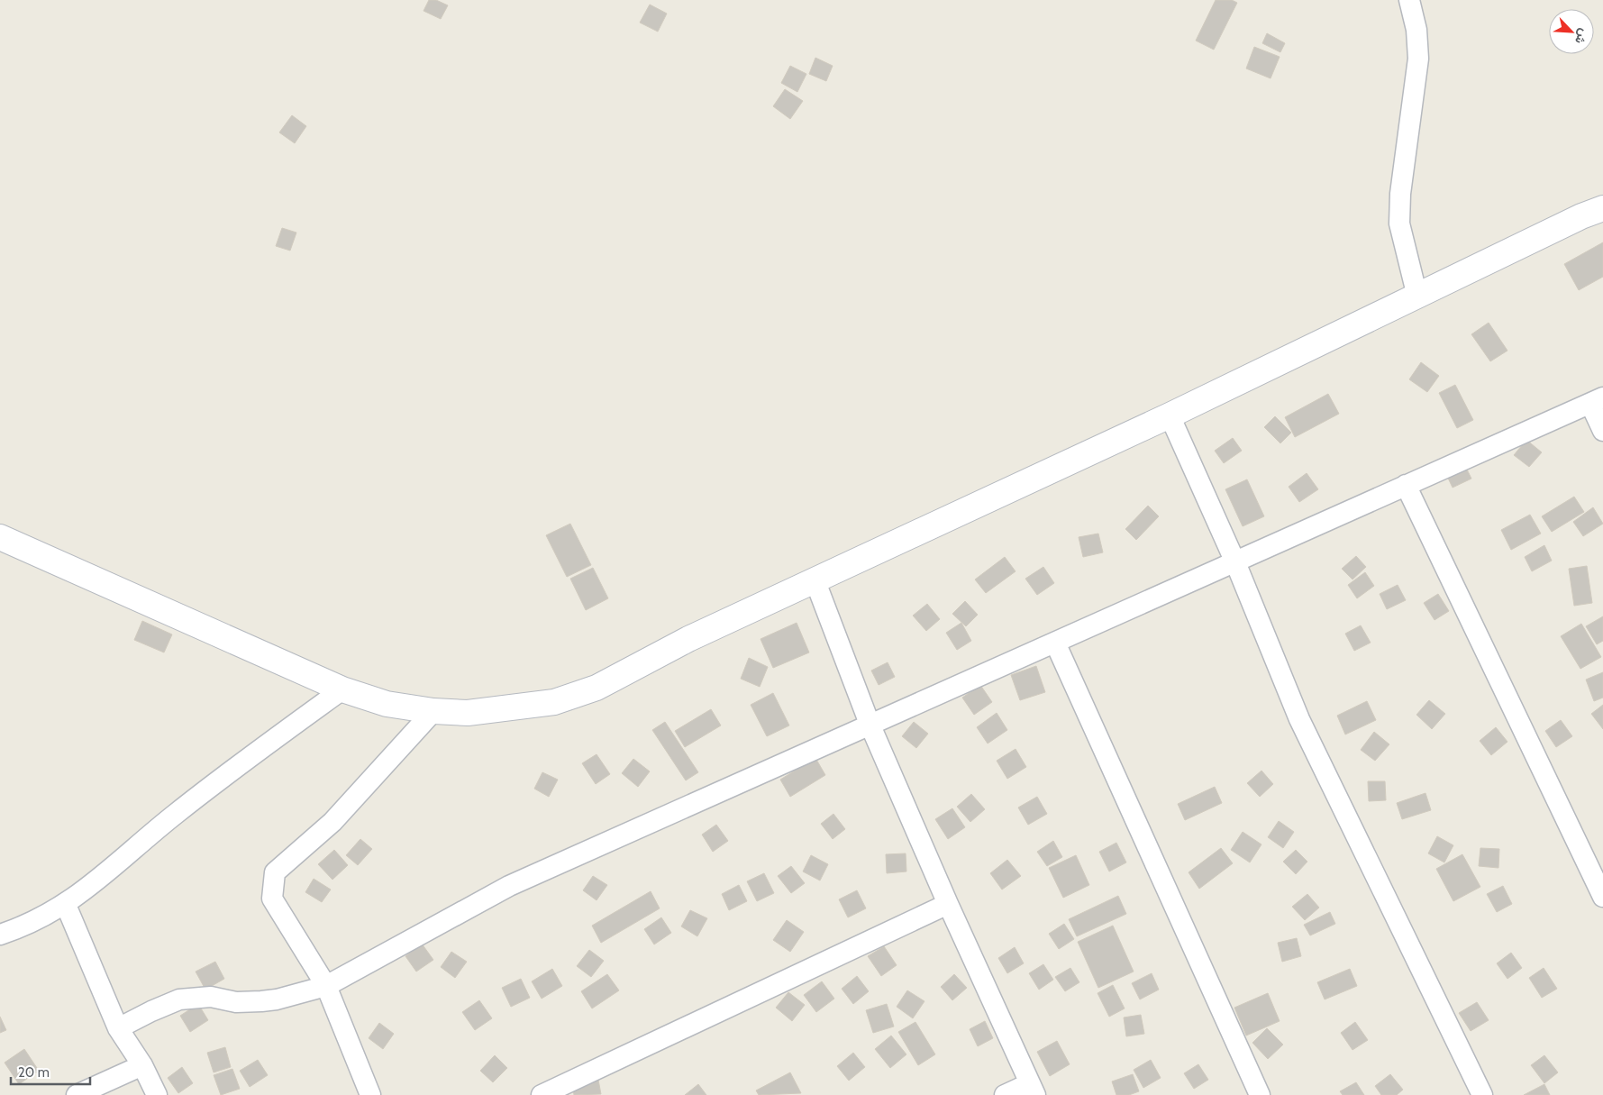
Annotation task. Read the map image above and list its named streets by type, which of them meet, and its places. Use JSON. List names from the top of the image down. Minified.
{"scale_bar":"20 m","north":"bottom right"}
